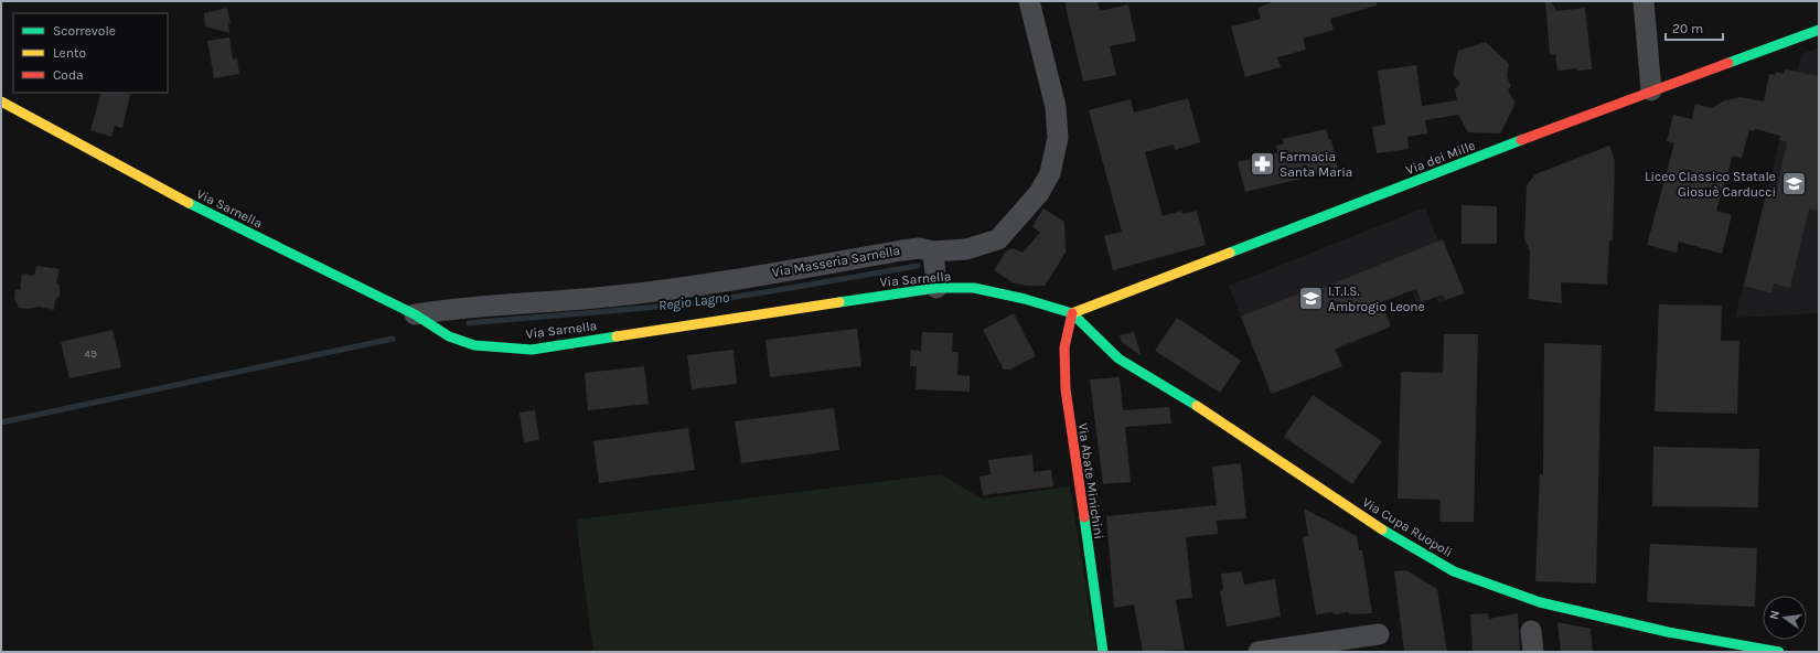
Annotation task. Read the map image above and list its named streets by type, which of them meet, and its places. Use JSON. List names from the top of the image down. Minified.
{"streets":{"street":["Via dei Mille","Via Sarnella","Via Masseria Sarnella","Via Abate Minichini","Via Cupa Ruopoli"]},"crossings":[["Via dei Mille","Via Sarnella"],["Via dei Mille","Via Abate Minichini"],["Via dei Mille","Via Cupa Ruopoli"],["Via Sarnella","Via Masseria Sarnella"],["Via Sarnella","Via Abate Minichini"],["Via Sarnella","Via Cupa Ruopoli"],["Via Abate Minichini","Via Cupa Ruopoli"]],"water":["Regio Lagno"],"places":{"pharmacy":["Farmacia Santa Maria"],"school or university":["Liceo Classico Statale Giosuè Carducci","I.T.I.S. Ambrogio Leone"]},"house_numbers":["49"],"legend":["Scorrevole","Lento","Coda"],"scale_bar":"20 m","north":"left"}
